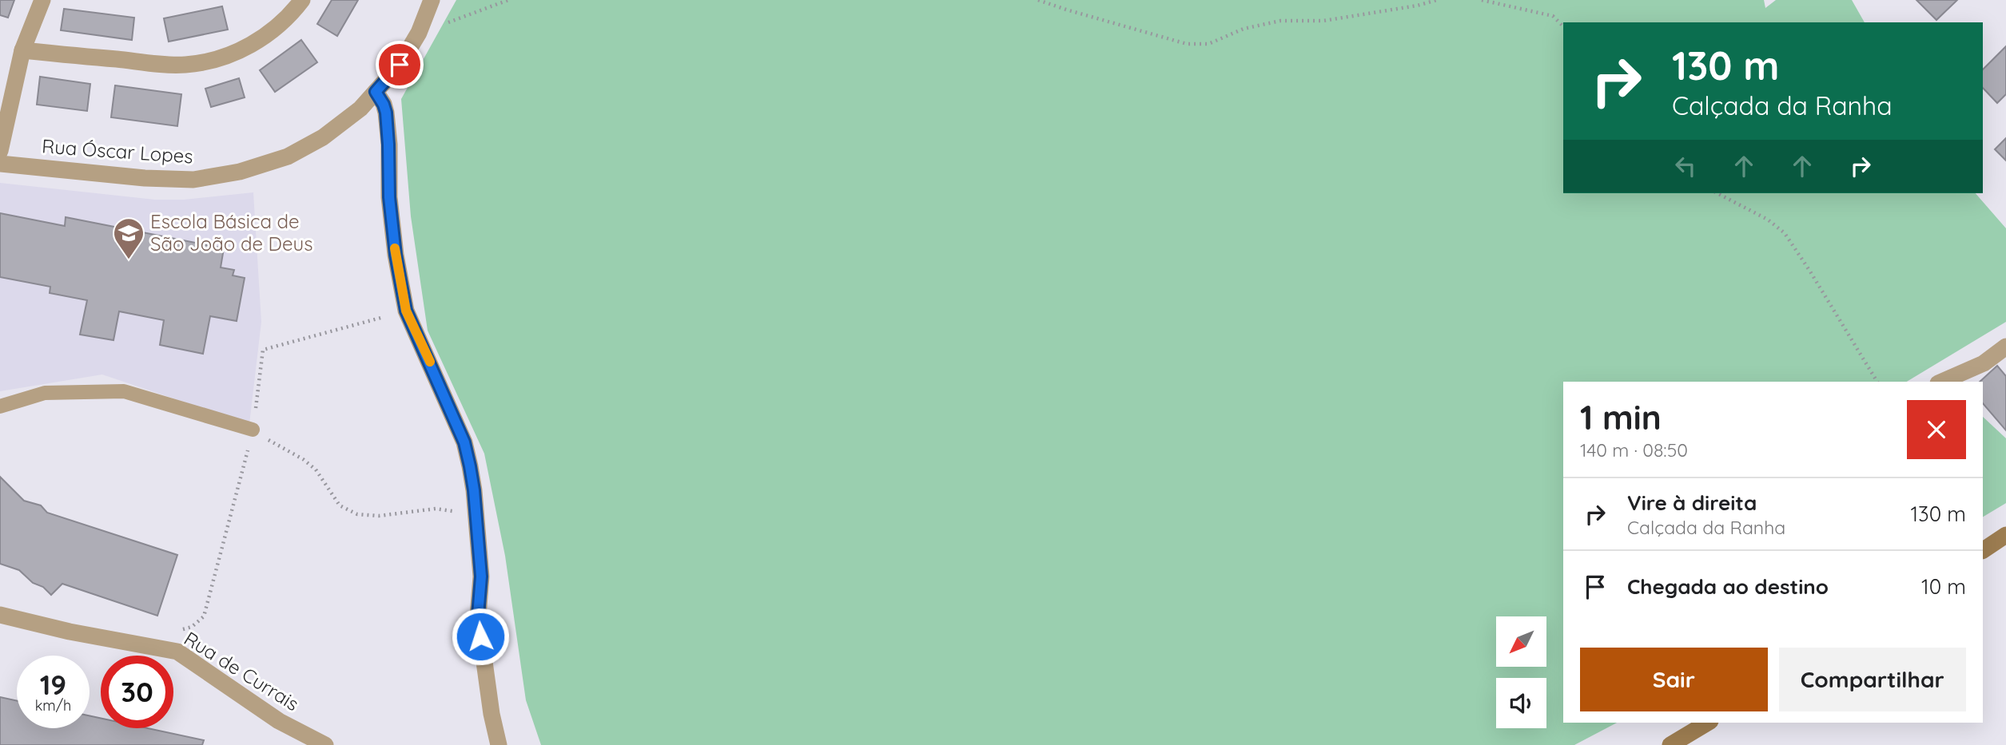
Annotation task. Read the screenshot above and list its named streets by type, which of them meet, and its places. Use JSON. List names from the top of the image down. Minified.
{"streets":{"street":["Rua Óscar Lopes","Rua de Currais"]},"places":{"school or university":["Escola Básica de São João de Deus"]},"north":"bottom left","page":{"turn":["130 m","Calçada da Ranha"],"heading":["1 min","140 m · 08:50"],"list":[{"name":"Vire à direita","note":"Calçada da Ranha","value":"130 m"},{"name":"Chegada ao destino","value":"10 m"}],"buttons":["Sair","Compartilhar"],"speed":"19 km/h","limit":"30"}}
